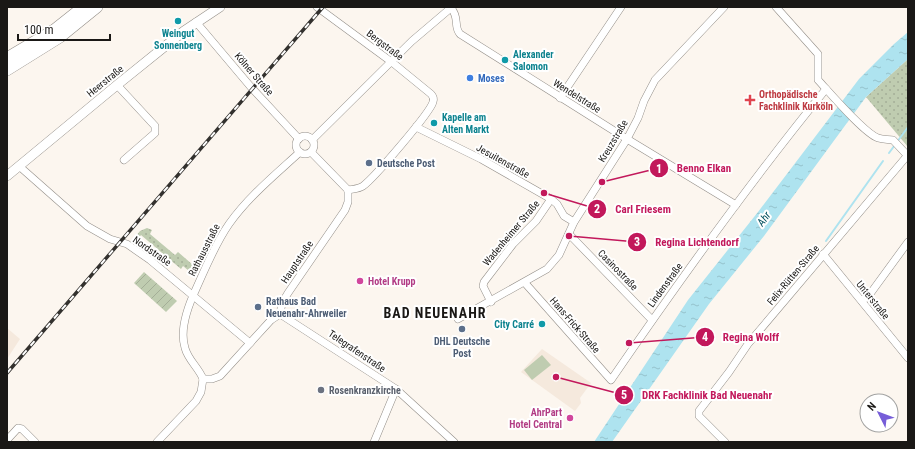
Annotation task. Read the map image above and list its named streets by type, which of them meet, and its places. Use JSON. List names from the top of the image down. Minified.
{"streets":{"main road":["Heerstraße"],"street":["Bergstraße","Kölner Straße","Wendelstraße","Kreuzstraße","Jesuitenstraße","Wadenheimer Straße","Rathausstraße","Nordstraße","Hauptstraße","Casinostraße","Felix-Rütten-Straße","Lindenstraße","Unterstraße","Hans-Frick-Straße","Telegrafenstraße"]},"crossings":[["Bergstraße","Jesuitenstraße"],["Kölner Straße","Heerstraße"],["Kölner Straße","Rathausstraße"],["Heerstraße","Nordstraße"],["Wendelstraße","Kreuzstraße"],["Wendelstraße","Lindenstraße"],["Kreuzstraße","Jesuitenstraße"],["Kreuzstraße","Wadenheimer Straße"],["Kreuzstraße","Casinostraße"],["Kreuzstraße","Hans-Frick-Straße"],["Jesuitenstraße","Wadenheimer Straße"],["Rathausstraße","Nordstraße"],["Hauptstraße","Telegrafenstraße"],["Casinostraße","Lindenstraße"],["Felix-Rütten-Straße","Unterstraße"],["Lindenstraße","Hans-Frick-Straße"]],"districts":["BAD NEUENAHR"],"water":["Ahr"],"places":{"other":["Weingut Sonnenberg","Alexander Salomon","Moses","Kapelle am Alten Markt","Deutsche Post","Benno Elkan","Carl Friesem","Regina Lichtendorf","Hotel Krupp","Rathaus Bad Neuenahr-Ahrweiler","City Carré","DHL Deutsche Post","Regina Wolff","DRK Fachklinik Bad Neuenahr","Rosenkranzkirche","AhrPart Hotel Central"],"health":["Orthopädische Fachklinik Kurköln"]},"scale_bar":"100 m","north":"top left"}
